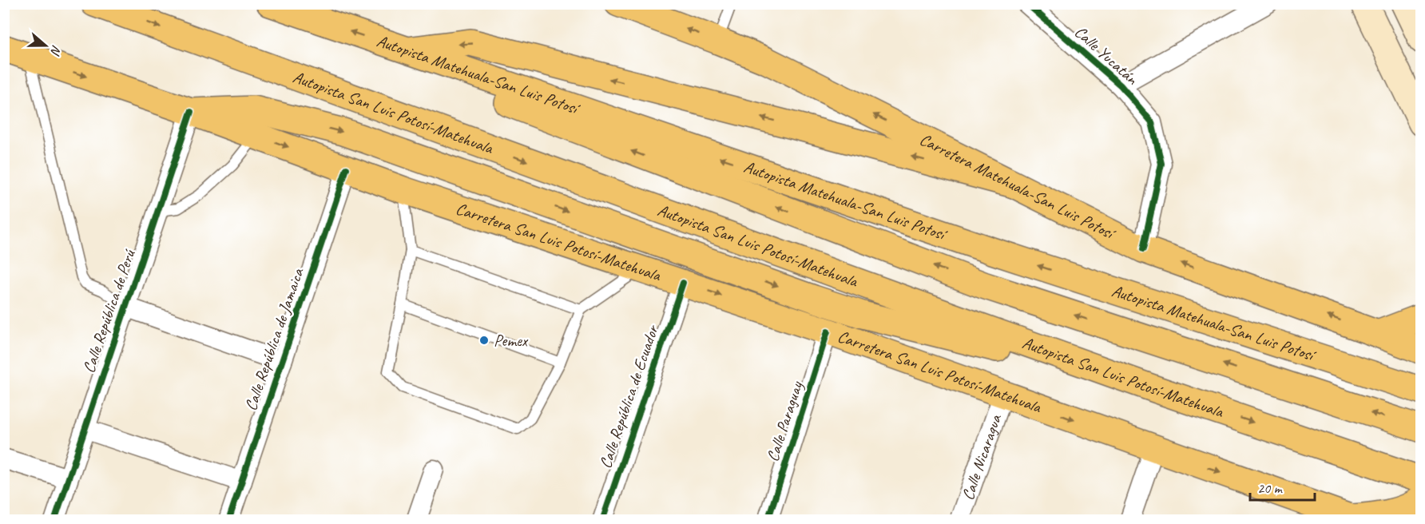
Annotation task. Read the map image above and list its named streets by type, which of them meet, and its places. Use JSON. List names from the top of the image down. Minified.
{"streets":{"main road":["Autopista Matehuala-San Luis Potosí","Autopista San Luis Potosí-Matehuala","Carretera Matehuala-San Luis Potosí","Carretera San Luis Potosí-Matehuala"],"street":["Calle Yucatán","Calle República de Perú","Calle República de Jamaica","Calle República de Ecuador","Calle Paraguay","Calle Nicaragua"]},"crossings":[["Calle Yucatán","Carretera Matehuala-San Luis Potosí"],["Carretera San Luis Potosí-Matehuala","Calle República de Perú"],["Carretera San Luis Potosí-Matehuala","Calle República de Jamaica"],["Carretera San Luis Potosí-Matehuala","Calle República de Ecuador"],["Carretera San Luis Potosí-Matehuala","Calle Paraguay"],["Carretera San Luis Potosí-Matehuala","Calle Nicaragua"]],"places":["Pemex"],"scale_bar":"20 m","north":"right"}
